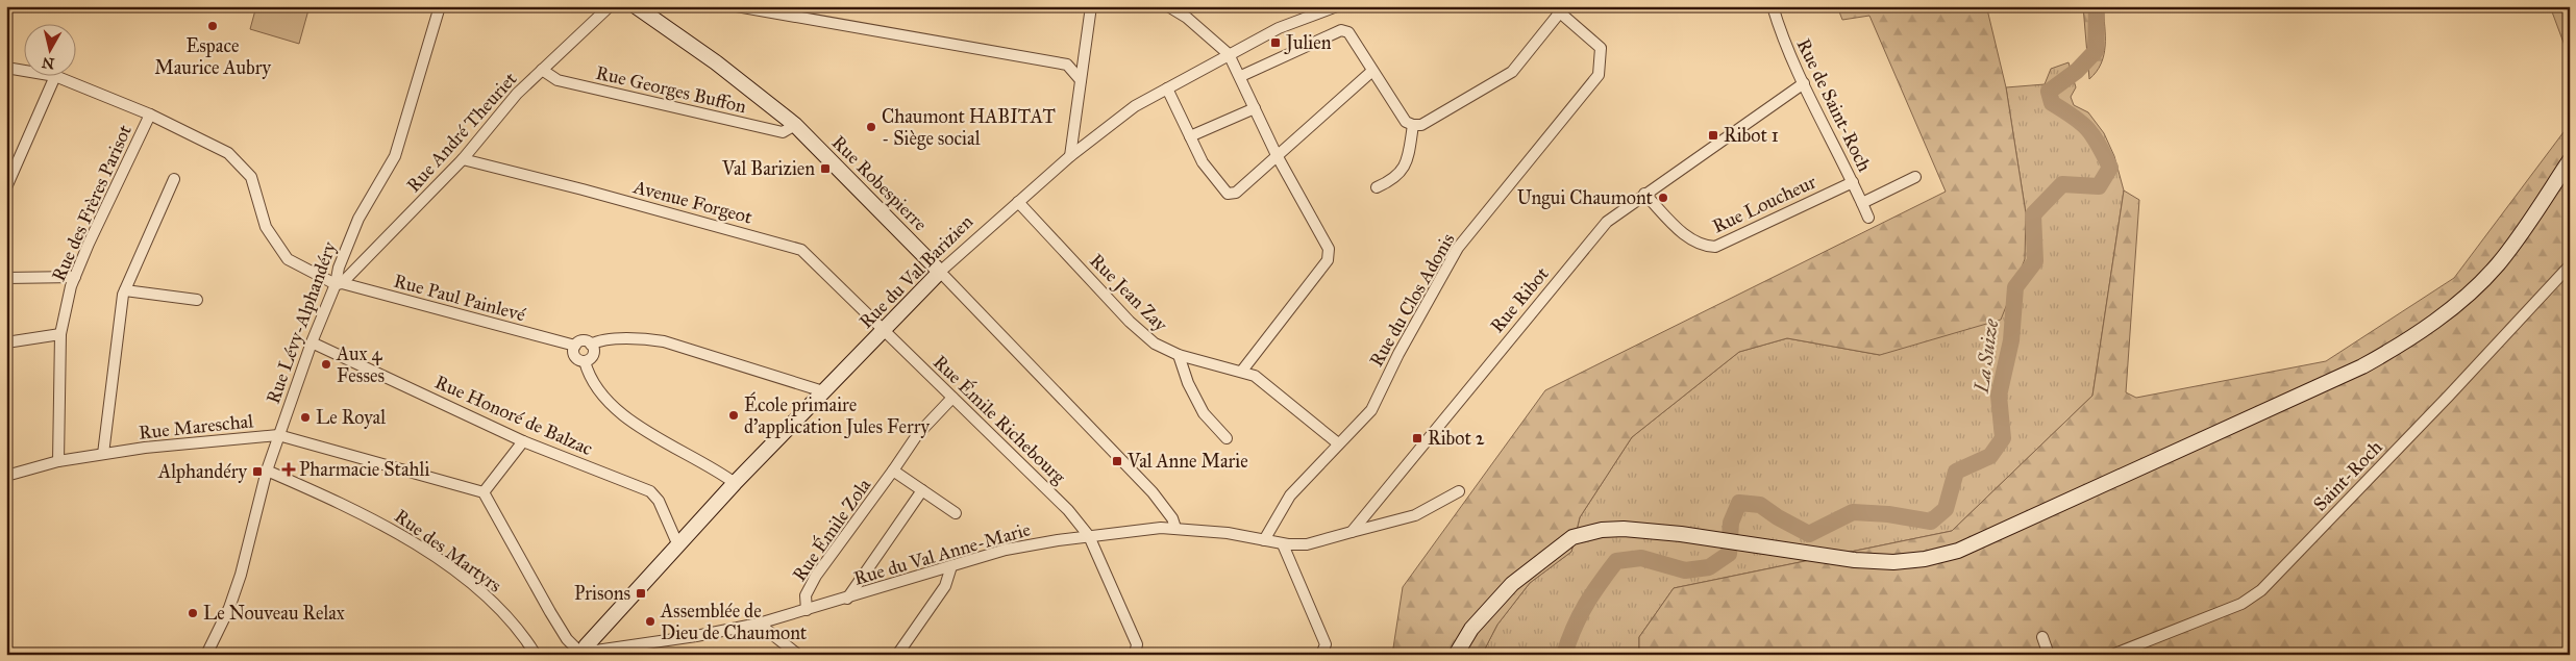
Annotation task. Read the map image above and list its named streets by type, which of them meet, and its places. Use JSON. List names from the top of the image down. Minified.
{"streets":{"main road":["Rue Robespierre","Rue du Val Barizien"],"street":["Rue Georges Buffon","Rue de Saint-Roch","Rue André Theuriet","Avenue Forgeot","Rue des Frères Parisot","Rue Loucheur","Rue Jean Zay","Rue Paul Painlevé","Rue du Clos Adonis","Rue Ribot","Rue Lévy-Alphandéry","Rue Honoré de Balzac","Rue Émile Richebourg","Rue Mareschal","Saint-Roch","Rue Émile Zola","Rue des Martyrs","Rue du Val Anne-Marie"]},"crossings":[["Rue Georges Buffon","Rue André Theuriet"],["Rue Georges Buffon","Rue Robespierre"],["Rue de Saint-Roch","Rue Loucheur"],["Rue de Saint-Roch","Rue Ribot"],["Rue André Theuriet","Avenue Forgeot"],["Rue André Theuriet","Rue Paul Painlevé"],["Rue André Theuriet","Rue Lévy-Alphandéry"],["Rue Robespierre","Rue du Val Barizien"],["Rue Robespierre","Rue du Val Anne-Marie"],["Avenue Forgeot","Rue du Val Barizien"],["Avenue Forgeot","Rue Émile Richebourg"],["Rue des Frères Parisot","Rue Paul Painlevé"],["Rue des Frères Parisot","Rue Mareschal"],["Rue Loucheur","Rue Ribot"],["Rue du Val Barizien","Rue Jean Zay"],["Rue du Val Barizien","Rue Honoré de Balzac"],["Rue du Val Barizien","Rue Émile Richebourg"],["Rue du Val Barizien","Rue du Val Anne-Marie"],["Rue Jean Zay","Rue du Clos Adonis"],["Rue Paul Painlevé","Rue Lévy-Alphandéry"],["Rue du Clos Adonis","Rue du Val Anne-Marie"],["Rue Lévy-Alphandéry","Rue Honoré de Balzac"],["Rue Lévy-Alphandéry","Rue Mareschal"],["Rue Lévy-Alphandéry","Rue des Martyrs"],["Rue Émile Richebourg","Rue Émile Zola"],["Rue Émile Richebourg","Rue du Val Anne-Marie"],["Rue Émile Zola","Rue du Val Anne-Marie"]],"water":["La Suize"],"places":{"other":["Espace Maurice Aubry","Chaumont HABITAT - Siège social","Ungui Chaumont","Aux 4 Fesses","École primaire d'application Jules Ferry","Le Royal","Le Nouveau Relax","Assemblée de Dieu de Chaumont"],"transit":["Julien","Ribot 1","Val Barizien","Ribot 2","Val Anne Marie","Alphandéry","Prisons"],"health":["Pharmacie Stahli"]},"north":"bottom"}
